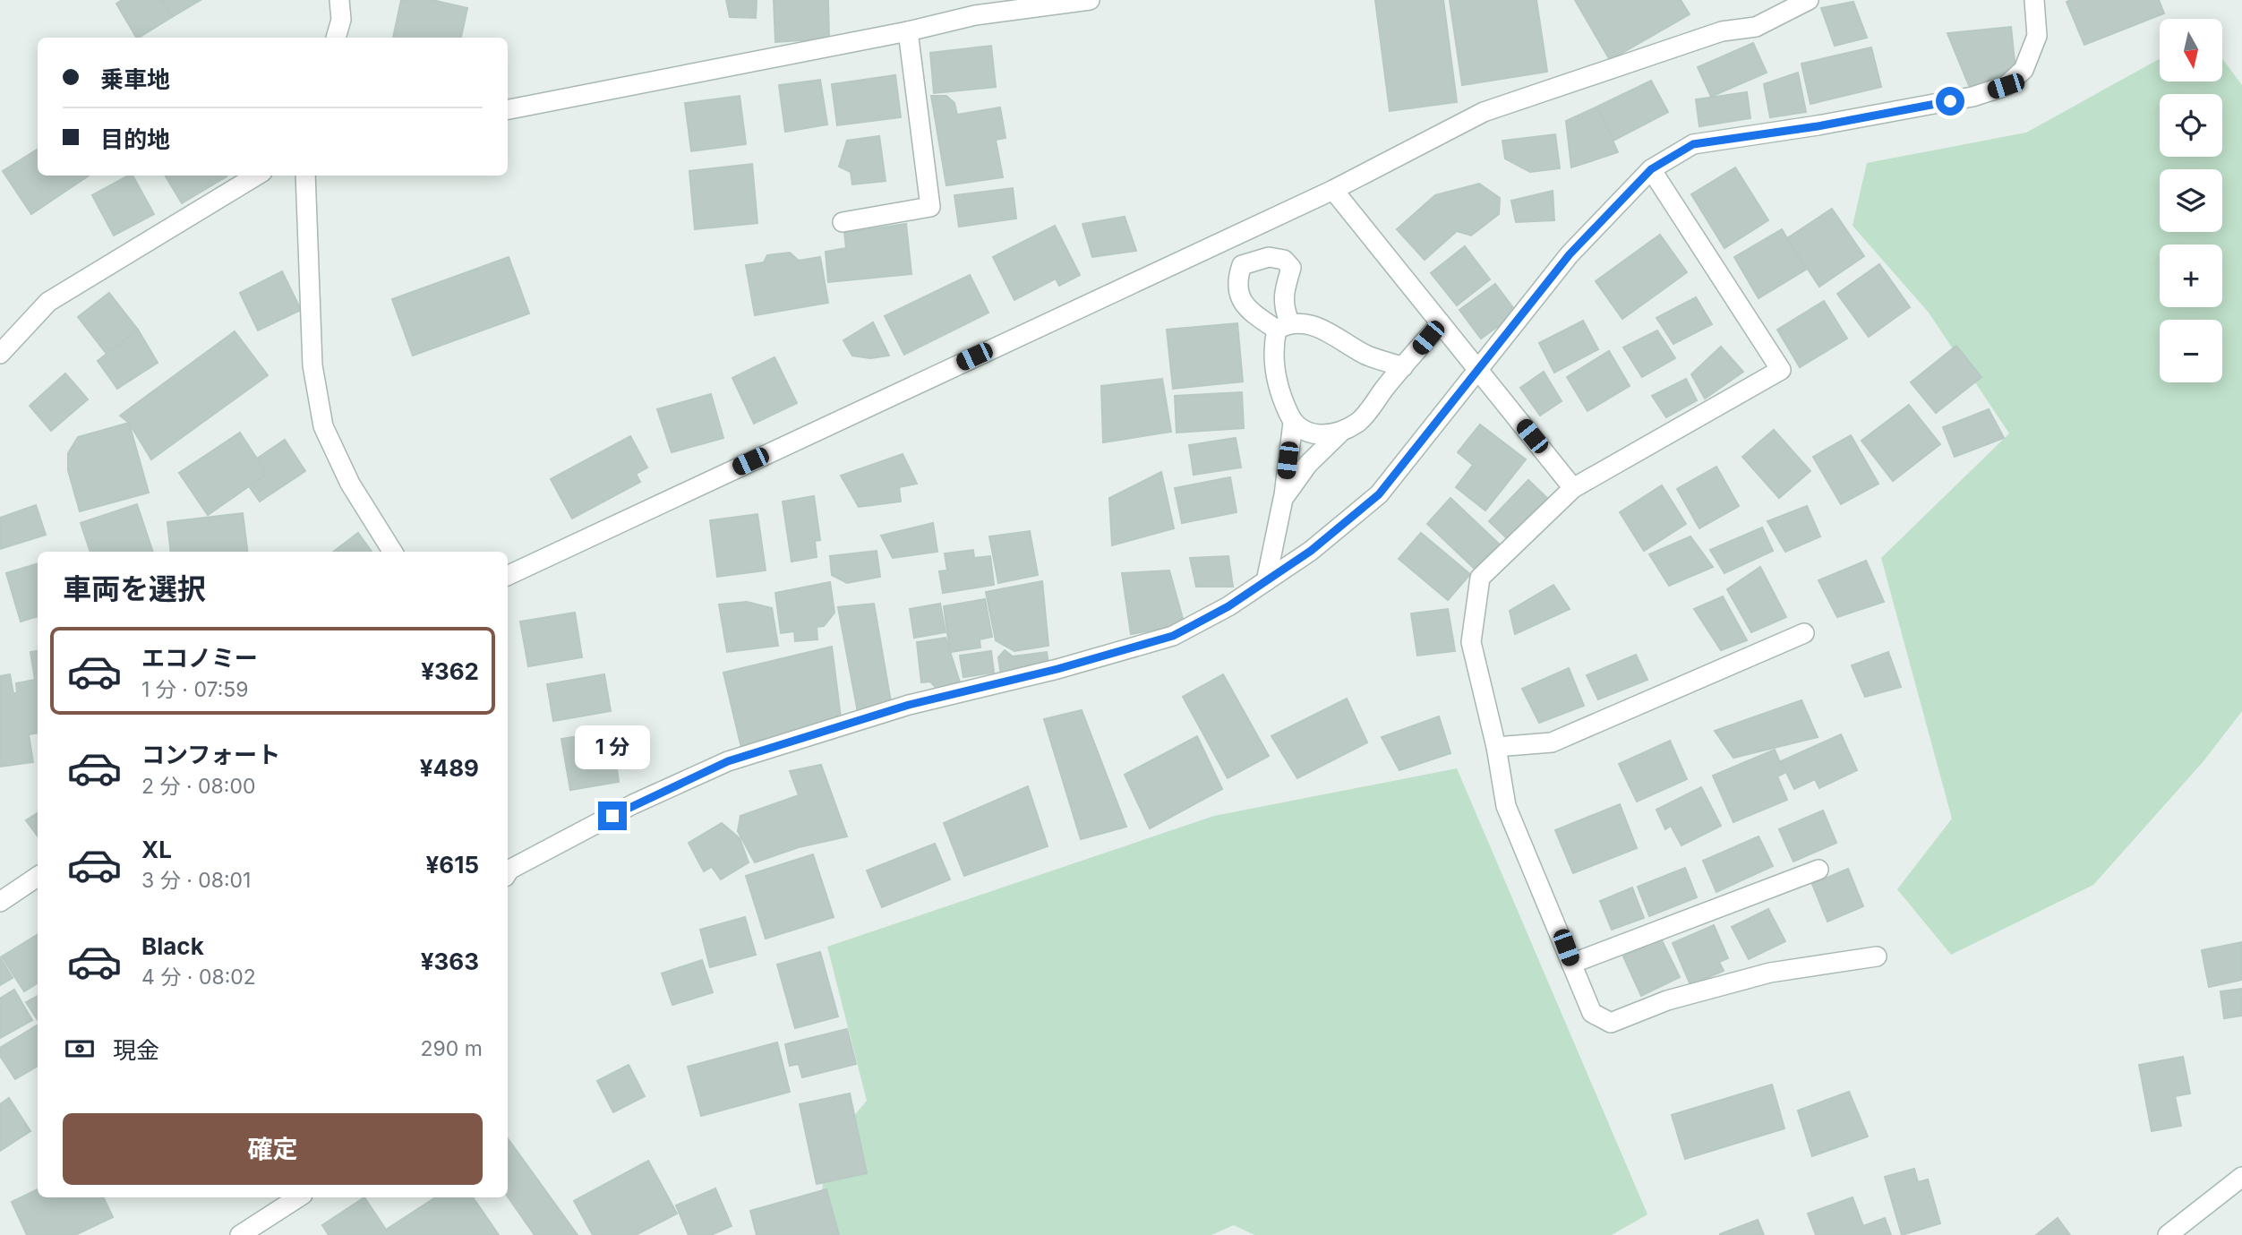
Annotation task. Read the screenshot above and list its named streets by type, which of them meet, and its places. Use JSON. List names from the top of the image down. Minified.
{"north":"bottom","page":{"map_buttons":["+","−"],"banner":["乗車地","目的地"],"heading":"車両を選択","list":[{"name":"エコノミー","note":"1 分 · 07:59","value":"¥362"},{"name":"コンフォート","note":"2 分 · 08:00","value":"¥489"},{"name":"XL","note":"3 分 · 08:01","value":"¥615"},{"name":"Black","note":"4 分 · 08:02","value":"¥363"}],"bubble":"1 分","pay":["現金","290 m"],"buttons":"確定"}}
